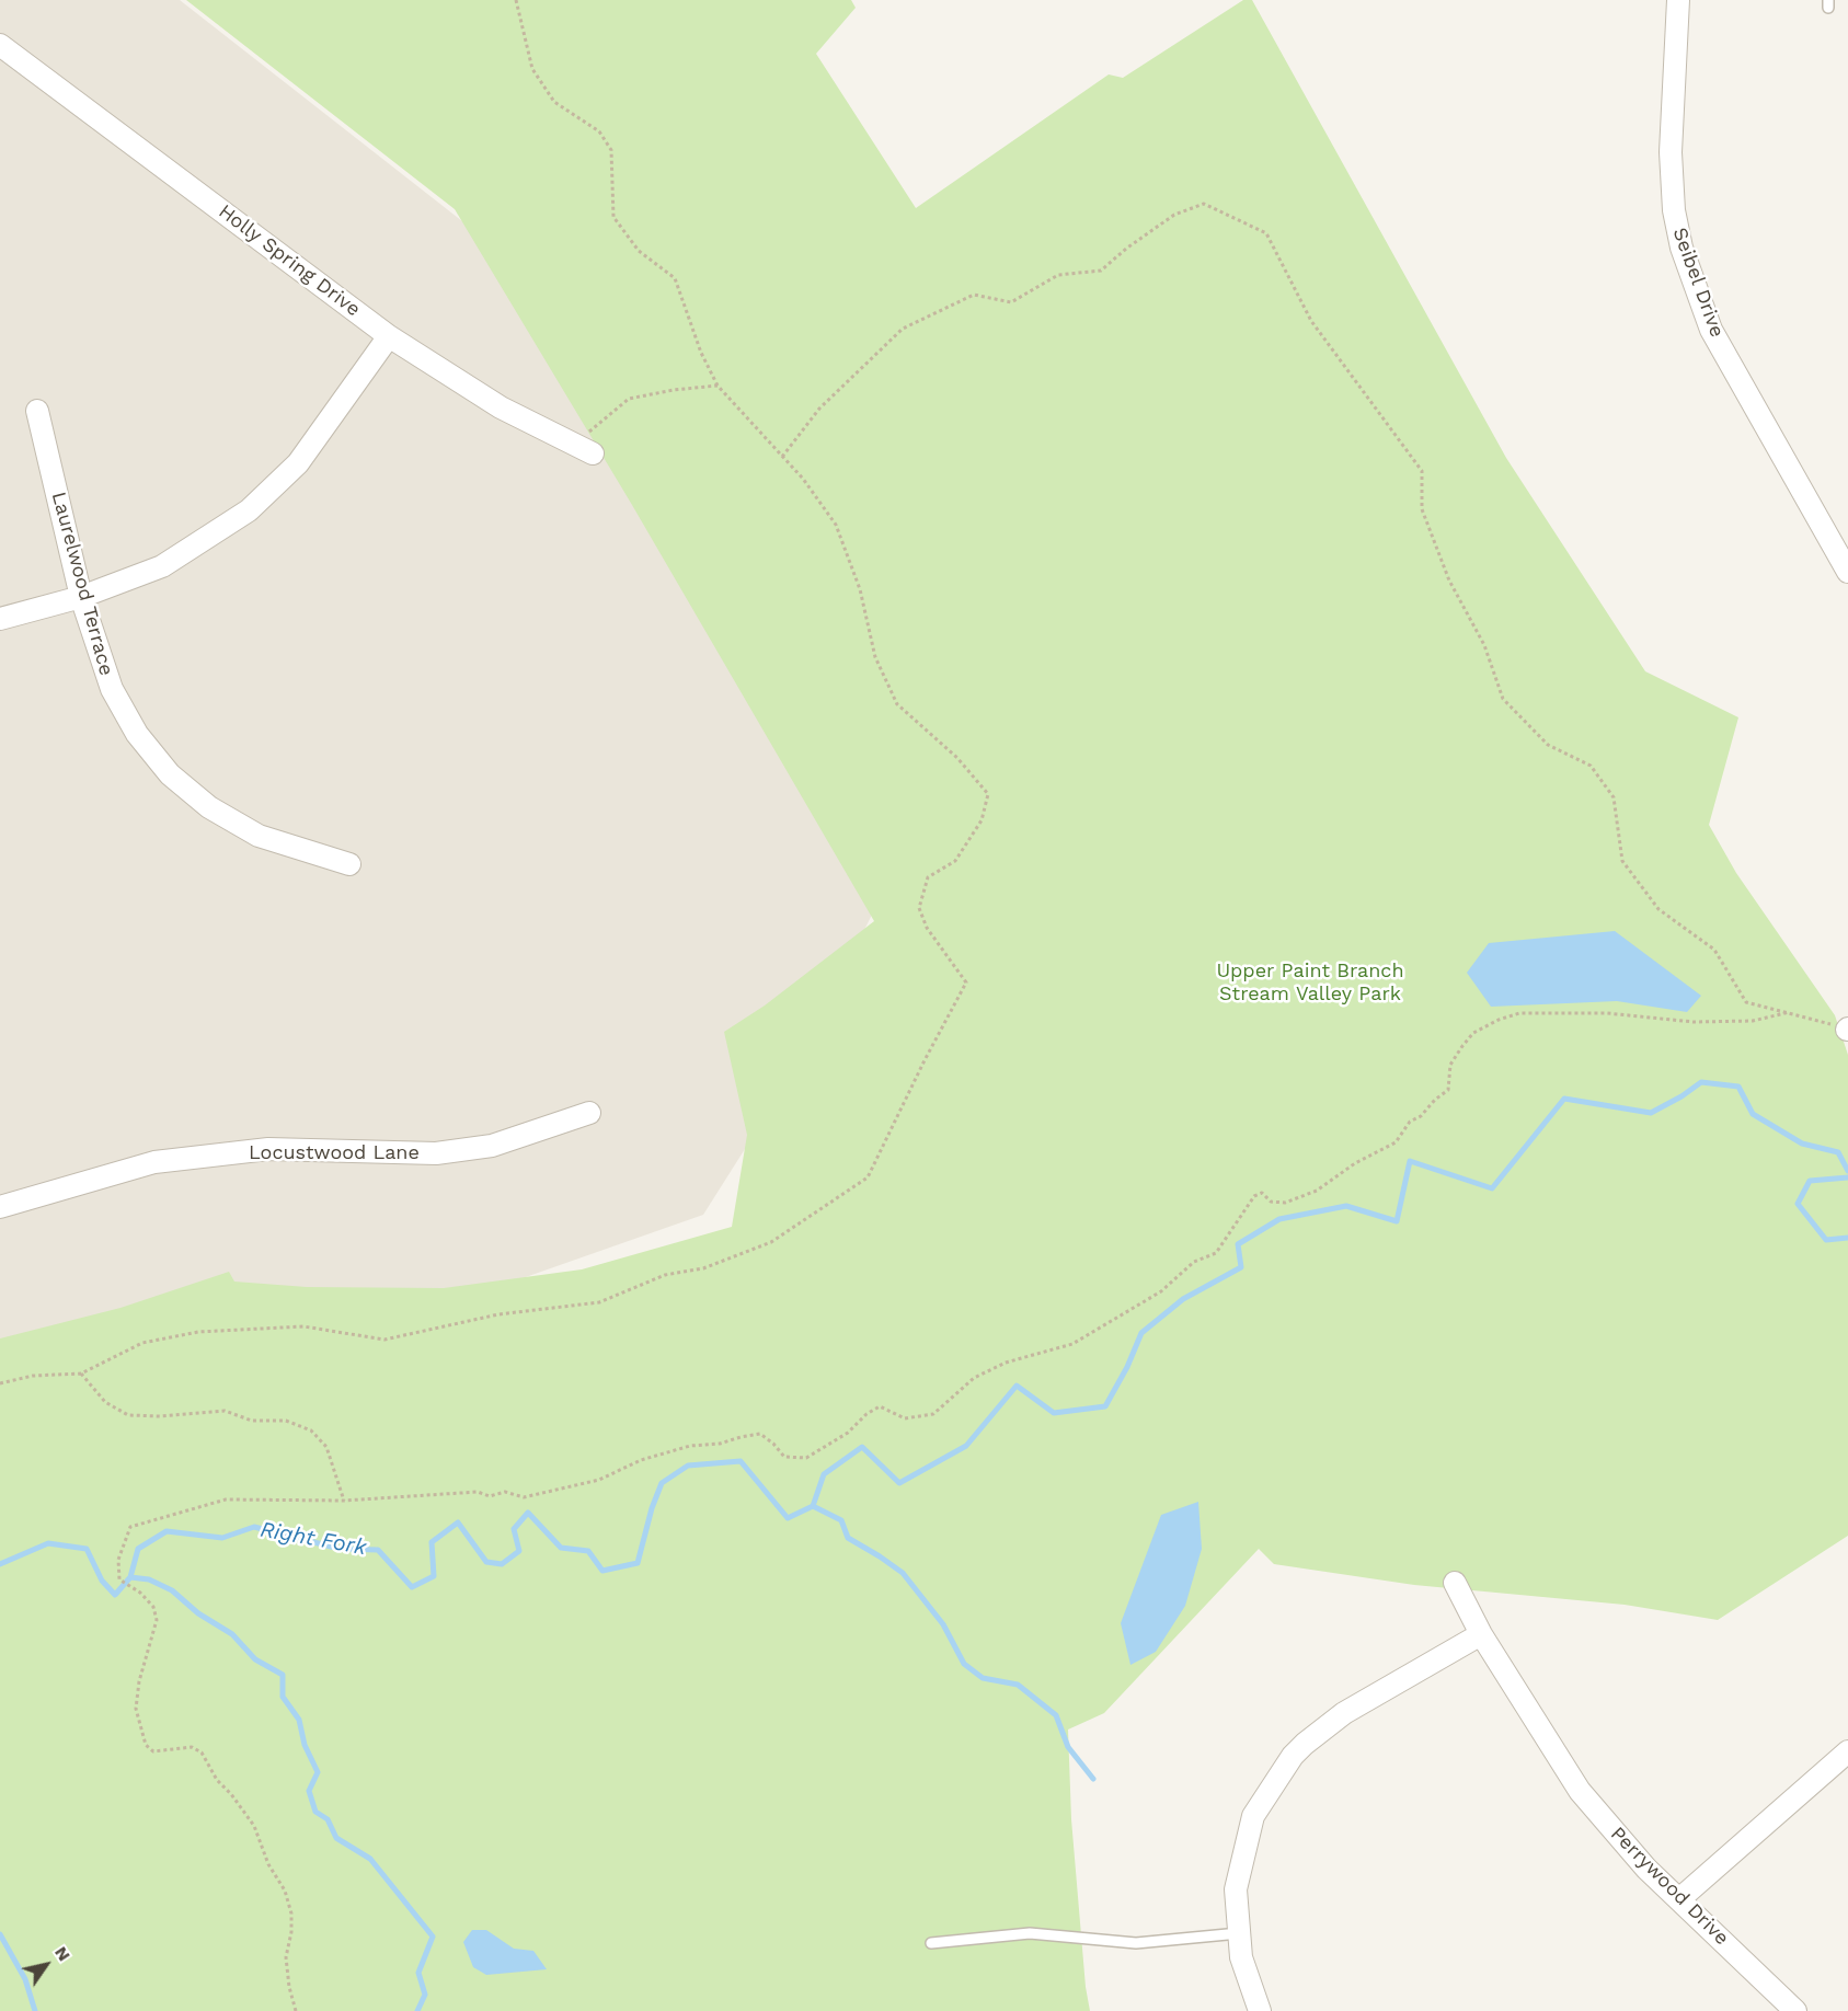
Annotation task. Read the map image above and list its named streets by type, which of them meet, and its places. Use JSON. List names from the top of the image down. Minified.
{"streets":{"street":["Holly Spring Drive","Seibel Drive","Laurelwood Terrace","Locustwood Lane","Perrywood Drive"]},"water":["Right Fork"],"parks":["Upper Paint Branch Stream Valley Park"],"north":"top right"}
